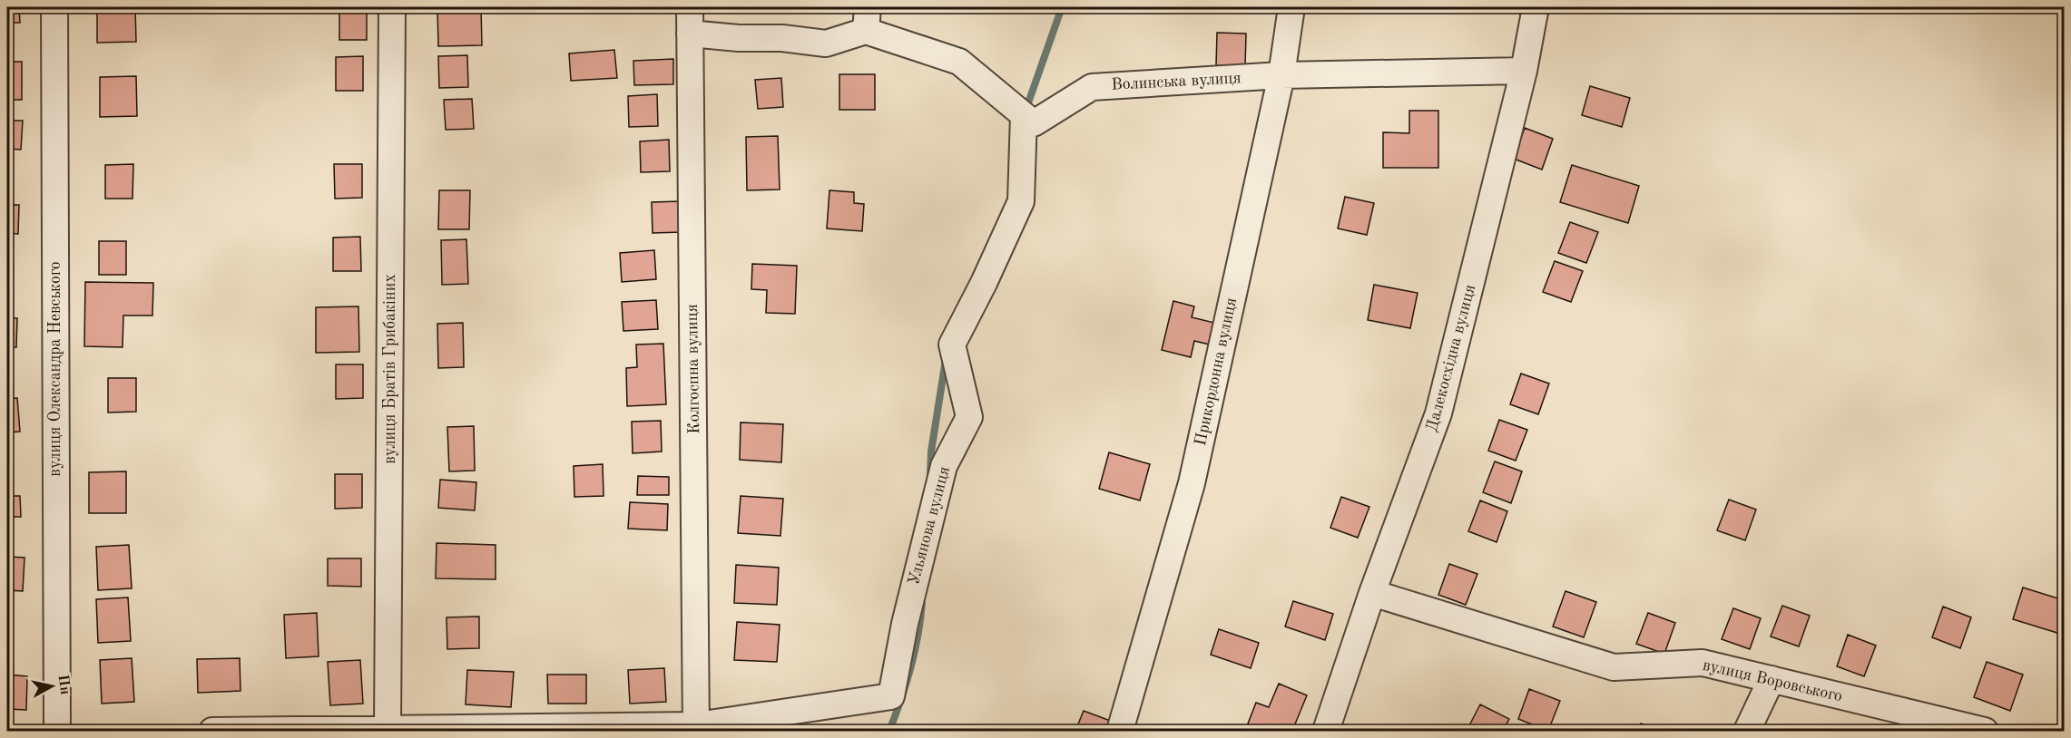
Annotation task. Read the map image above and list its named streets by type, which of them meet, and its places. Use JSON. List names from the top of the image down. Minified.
{"streets":{"street":["Волинська вулиця","Далекосхідна вулиця","вулиця Олександра Невського","вулиця Братів Грибакіних","Колгоспна вулиця","Прикордонна вулиця","Ульянова вулиця","вулиця Воровського"]},"crossings":[["Волинська вулиця","Далекосхідна вулиця"],["Волинська вулиця","Прикордонна вулиця"],["Волинська вулиця","Ульянова вулиця"],["Далекосхідна вулиця","вулиця Воровського"],["Колгоспна вулиця","Ульянова вулиця"]],"north":"right"}
